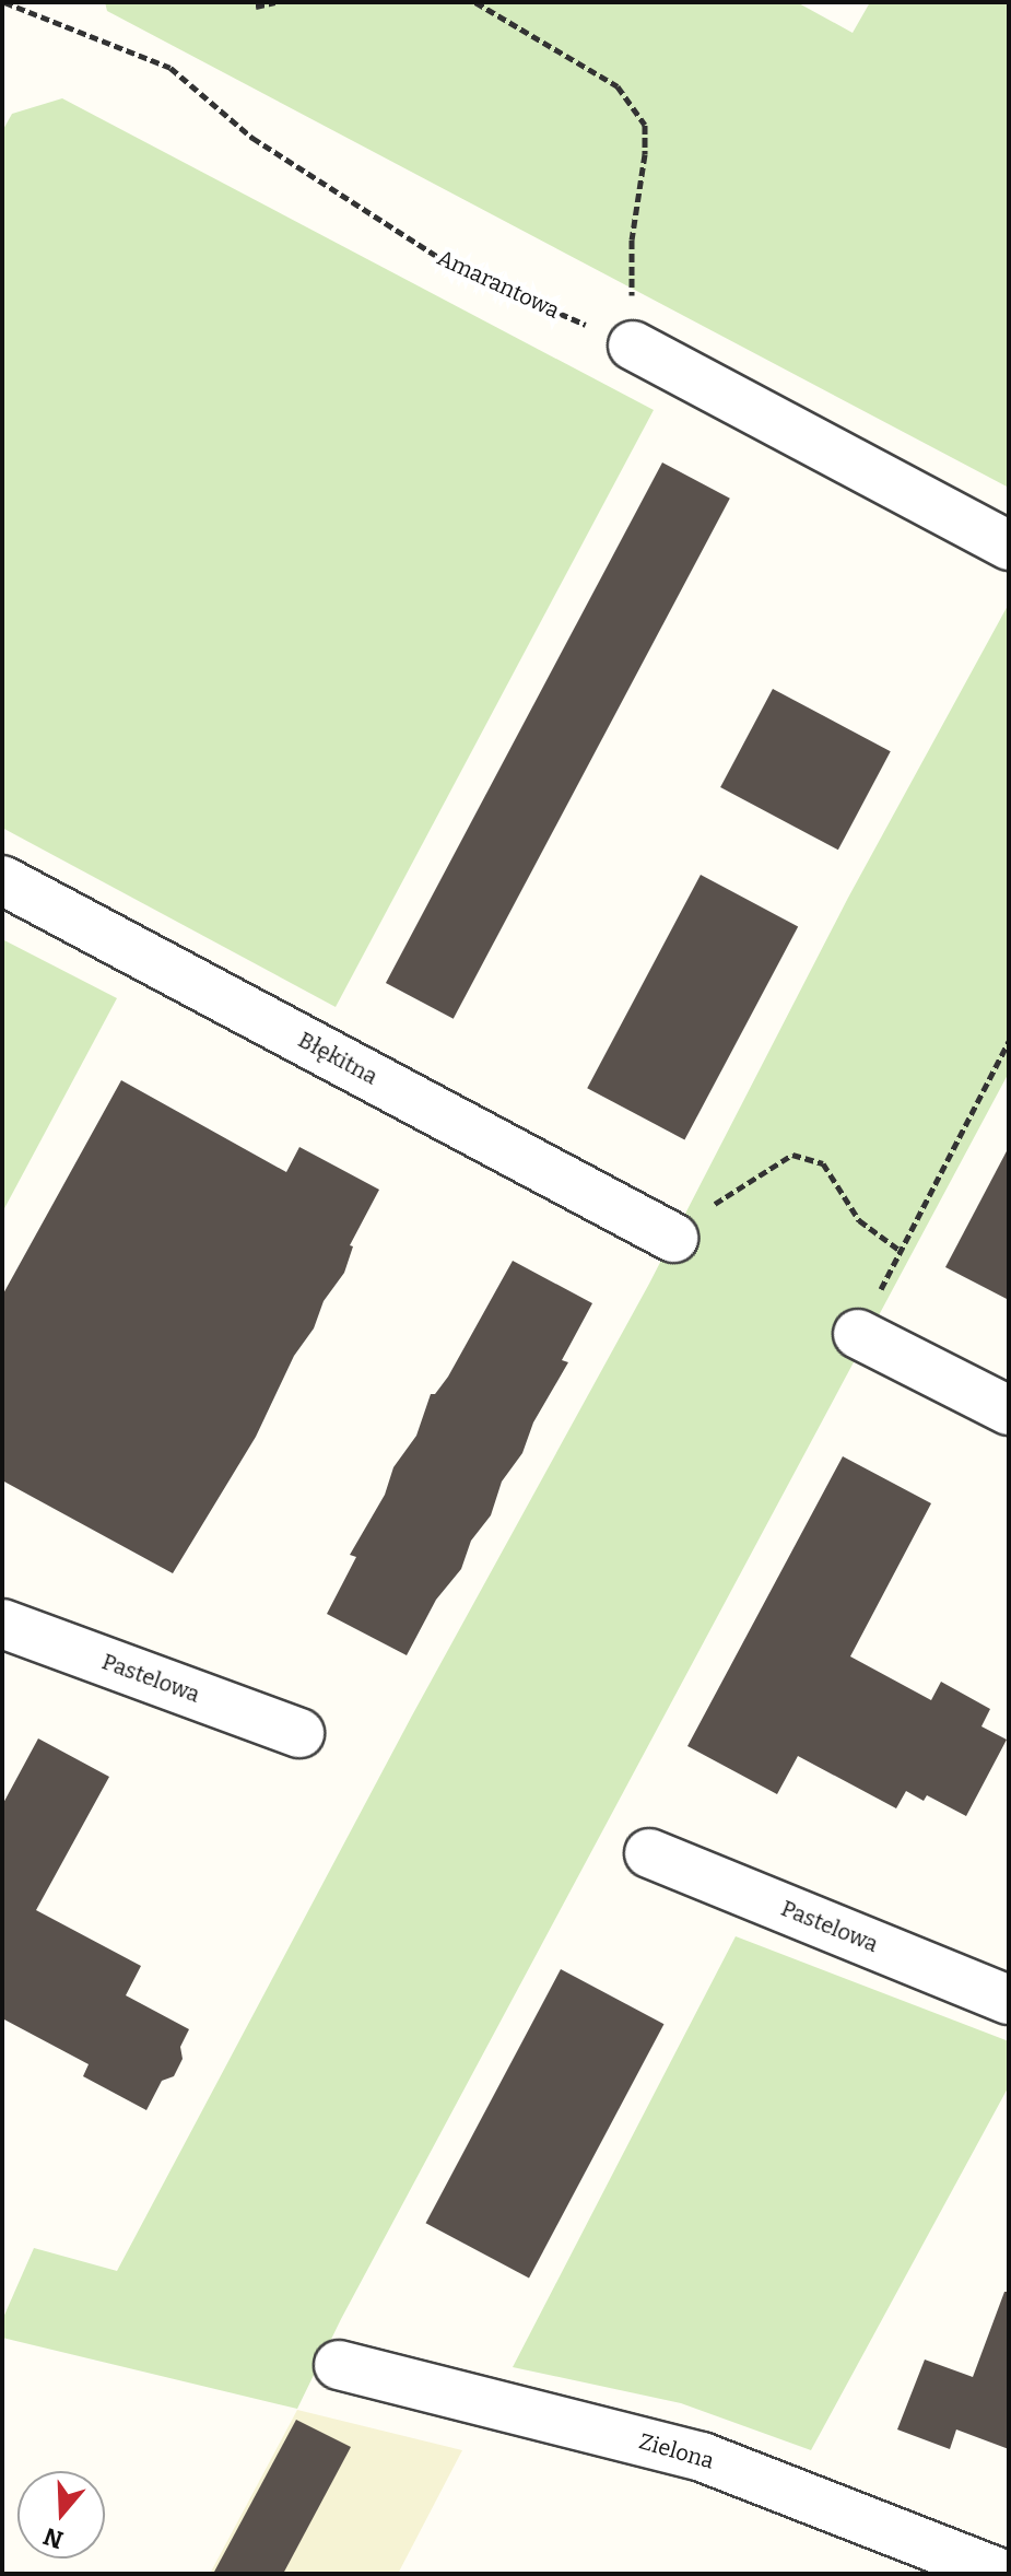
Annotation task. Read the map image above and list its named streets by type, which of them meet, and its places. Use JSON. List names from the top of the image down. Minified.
{"streets":{"street":["Błękitna","Pastelowa","Zielona"],"path":["Amarantowa"]},"north":"bottom"}
